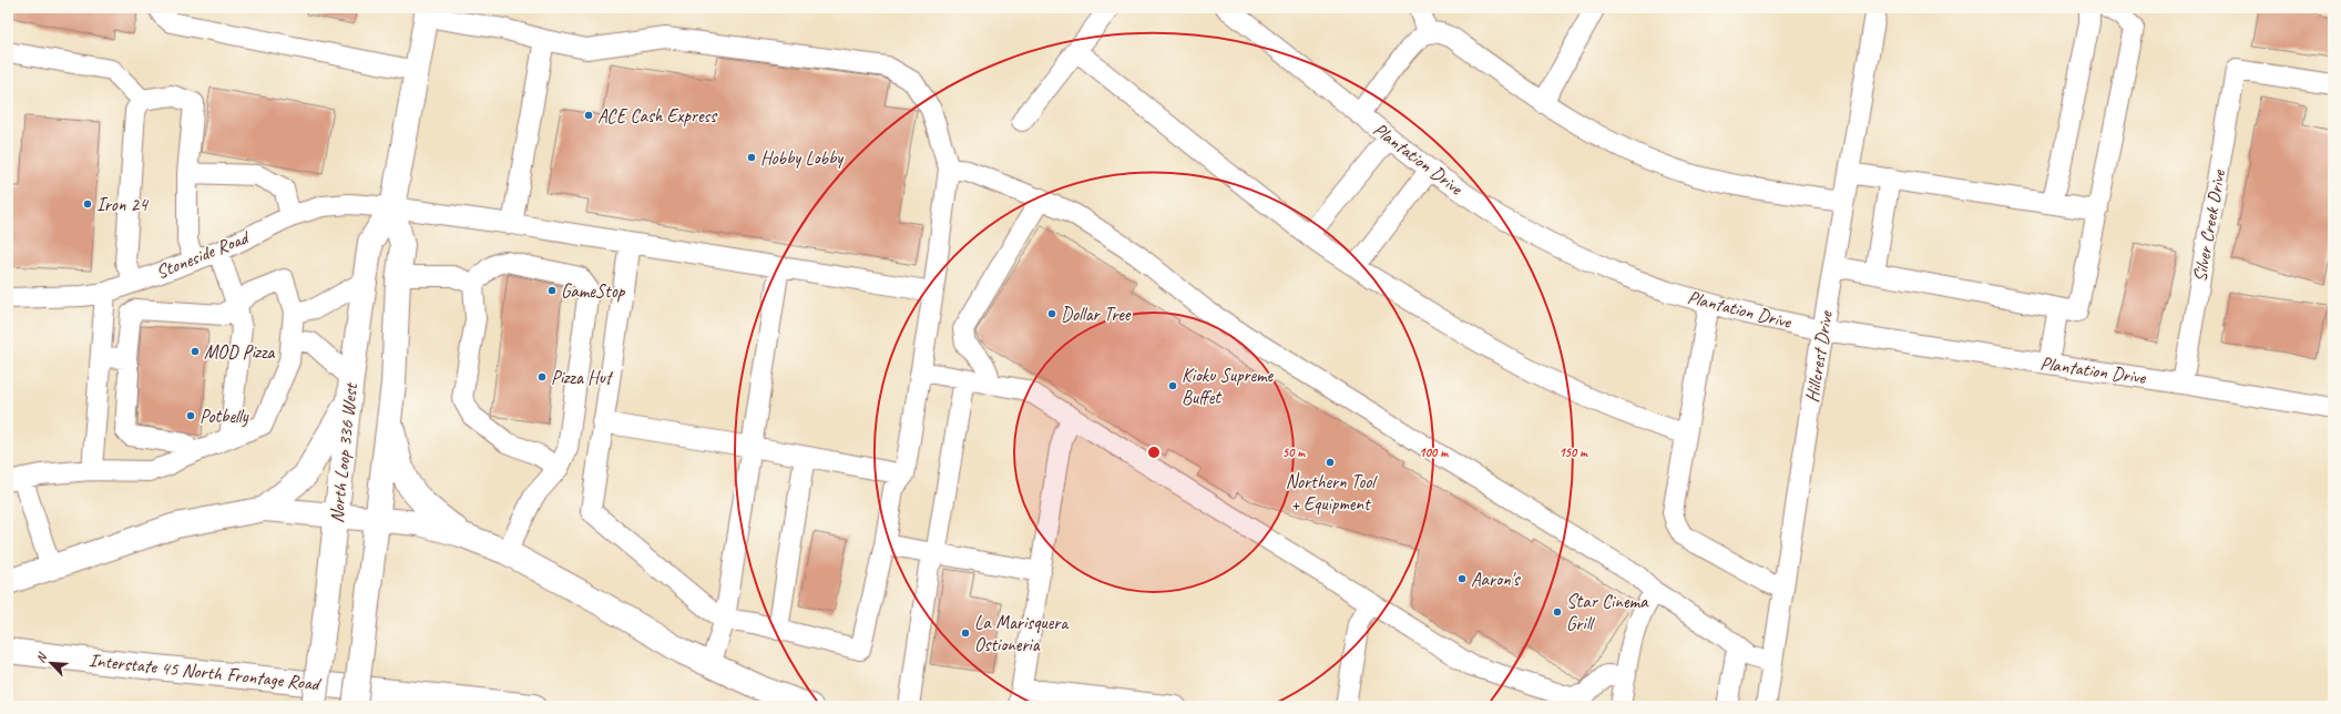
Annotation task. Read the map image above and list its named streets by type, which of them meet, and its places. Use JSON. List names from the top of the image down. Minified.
{"streets":{"main road":["North Loop 336 West","Interstate 45 North Frontage Road"],"street":["Plantation Drive","Silver Creek Drive","Stoneside Road","Hillcrest Drive"]},"crossings":[["Plantation Drive","Silver Creek Drive"],["Plantation Drive","Hillcrest Drive"],["Stoneside Road","North Loop 336 West"]],"places":["ACE Cash Express","Hobby Lobby","Iron 24","GameStop","Dollar Tree","MOD Pizza","Pizza Hut","Kioku Supreme Buffet","Potbelly","Northern Tool + Equipment","Aaron's","Star Cinema Grill","La Marisquera Ostioneria"],"north":"top left","rings":["50 m","100 m","150 m"]}
